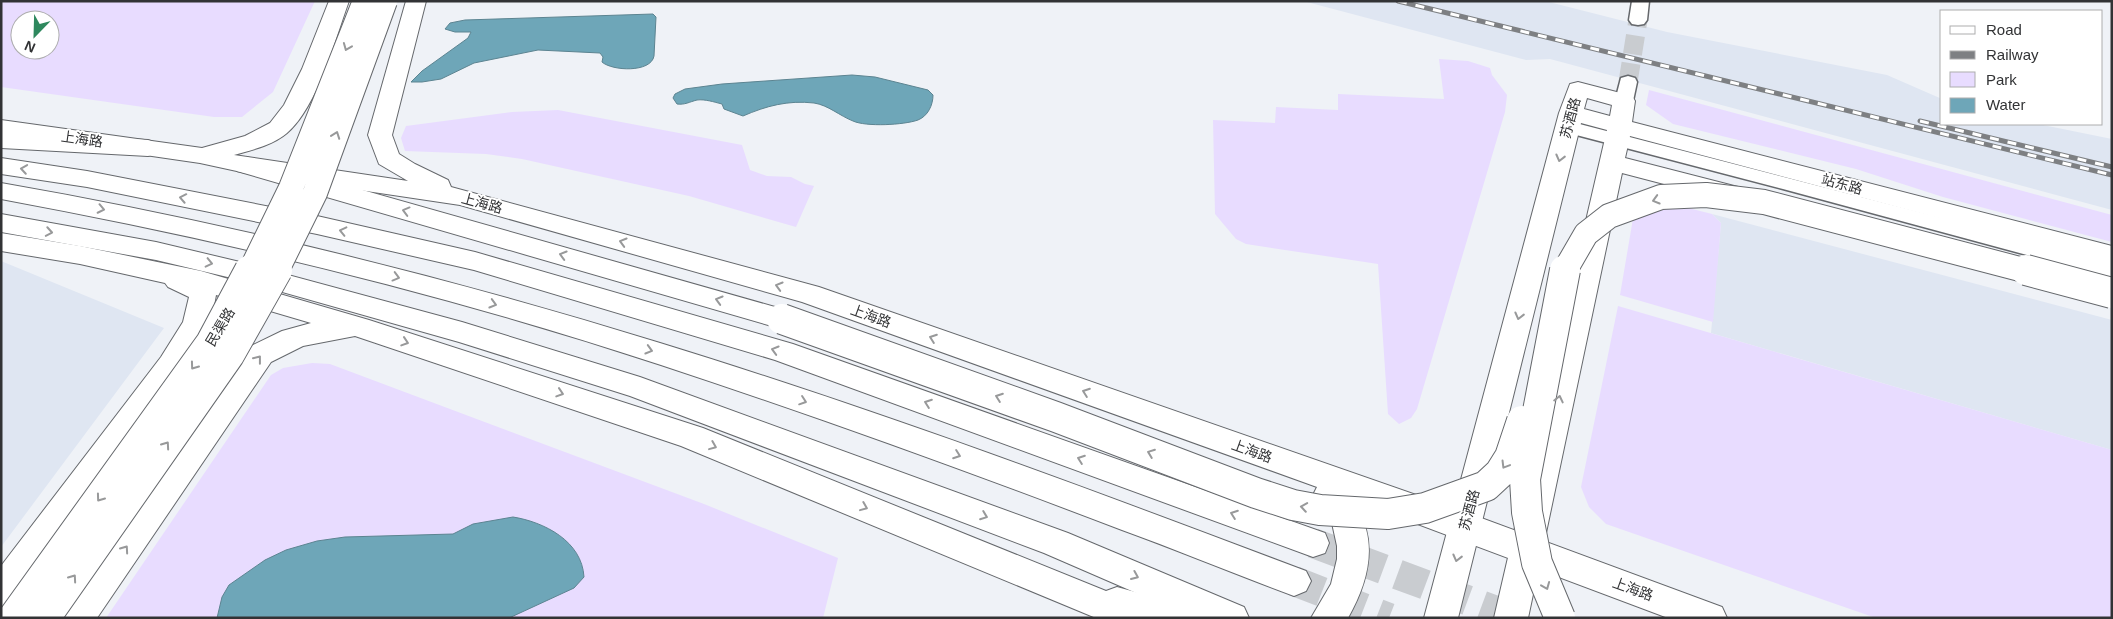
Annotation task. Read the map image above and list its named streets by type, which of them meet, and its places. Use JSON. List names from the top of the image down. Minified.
{"streets":{"main road":["苏酒路","上海路","站东路","民渠路"]},"crossings":[["苏酒路","上海路"],["苏酒路","站东路"]],"legend":["Road","Railway","Park","Water"],"north":"bottom left"}
